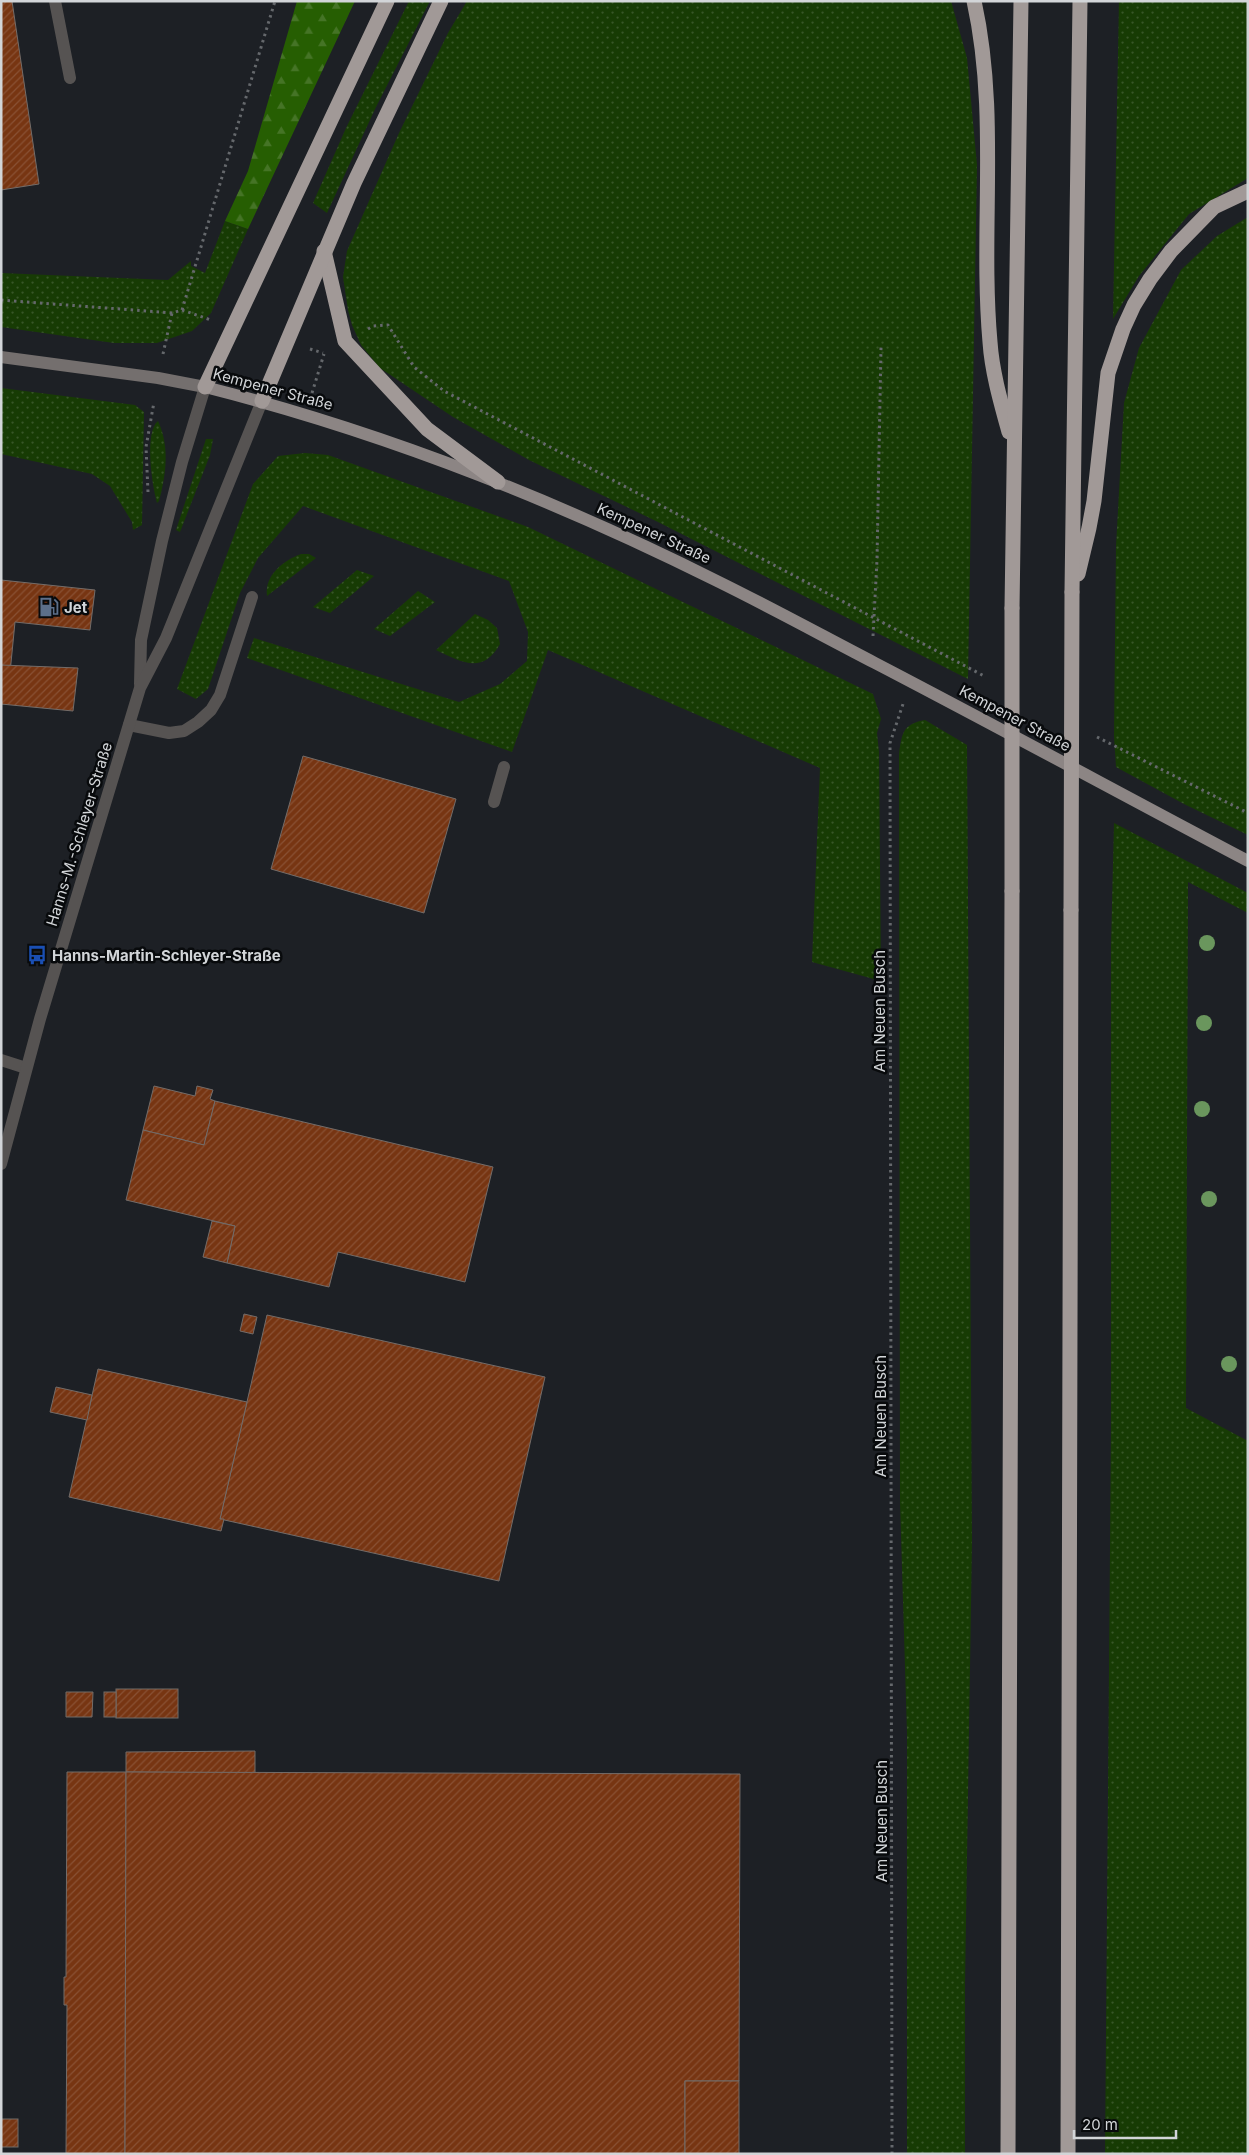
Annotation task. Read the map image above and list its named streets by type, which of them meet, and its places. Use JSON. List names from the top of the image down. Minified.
{"streets":{"main road":["Kempener Straße"],"street":["Hanns-M.-Schleyer-Straße"],"path":["Am Neuen Busch"]},"crossings":[["Kempener Straße","Hanns-M.-Schleyer-Straße"],["Kempener Straße","Am Neuen Busch"]],"places":{"fuel station":["Jet"],"bus stop":["Hanns-Martin-Schleyer-Straße"]},"scale_bar":"20 m"}
